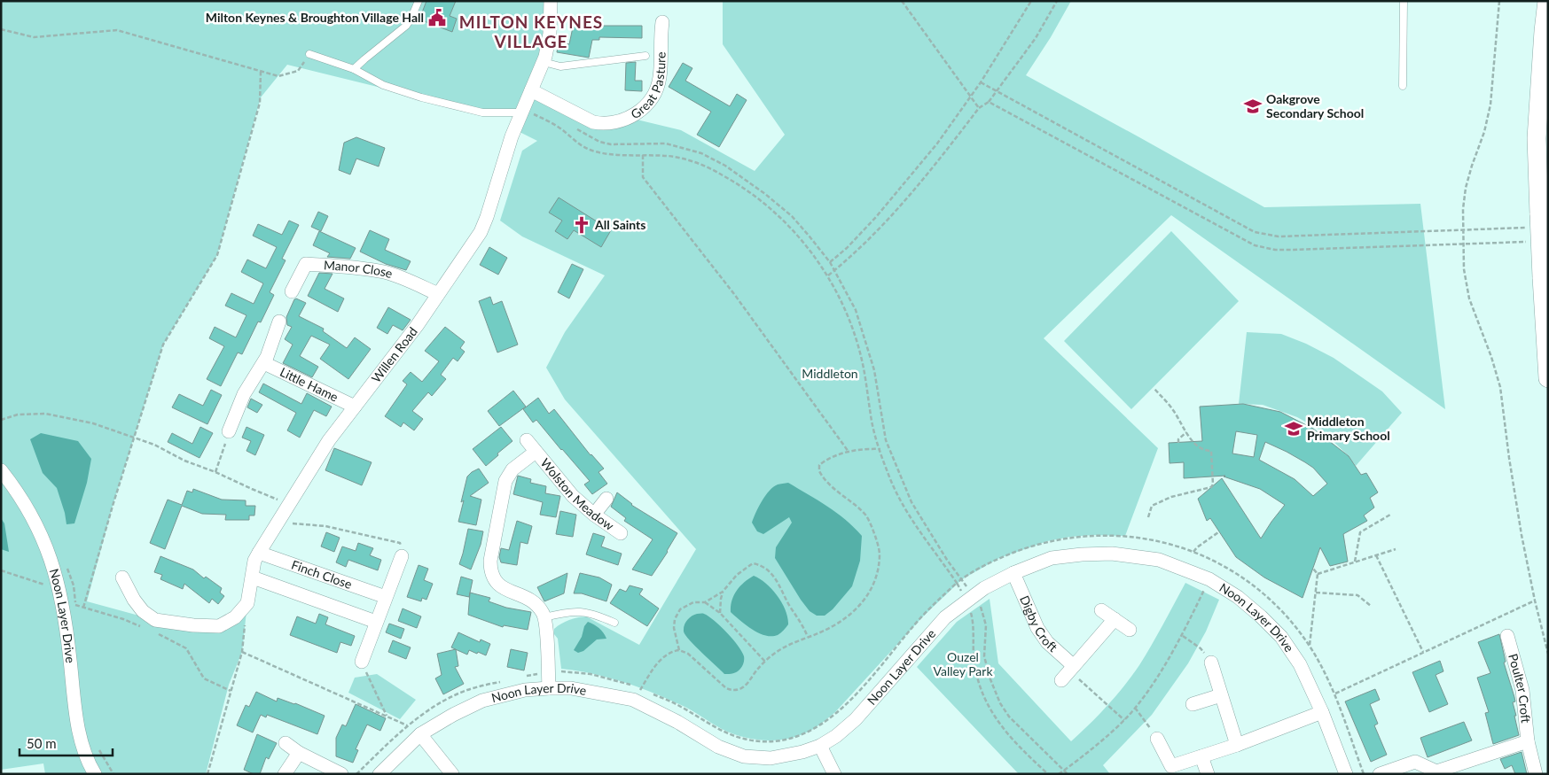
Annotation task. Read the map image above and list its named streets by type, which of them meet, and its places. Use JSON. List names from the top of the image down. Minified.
{"streets":{"street":["Great Pasture","Manor Close","Willen Road","Little Hame","Wolston Meadow","Finch Close","Noon Layer Drive","Digby Croft","Poulter Croft"]},"crossings":[["Great Pasture","Willen Road"],["Manor Close","Willen Road"],["Willen Road","Little Hame"],["Willen Road","Finch Close"],["Noon Layer Drive","Digby Croft"]],"districts":["MILTON KEYNES VILLAGE"],"parks":["Middleton","Ouzel Valley Park"],"places":{"public building":["Milton Keynes & Broughton Village Hall"],"school or university":["Oakgrove Secondary School","Middleton Primary School"],"church":["All Saints"]},"scale_bar":"50 m"}
